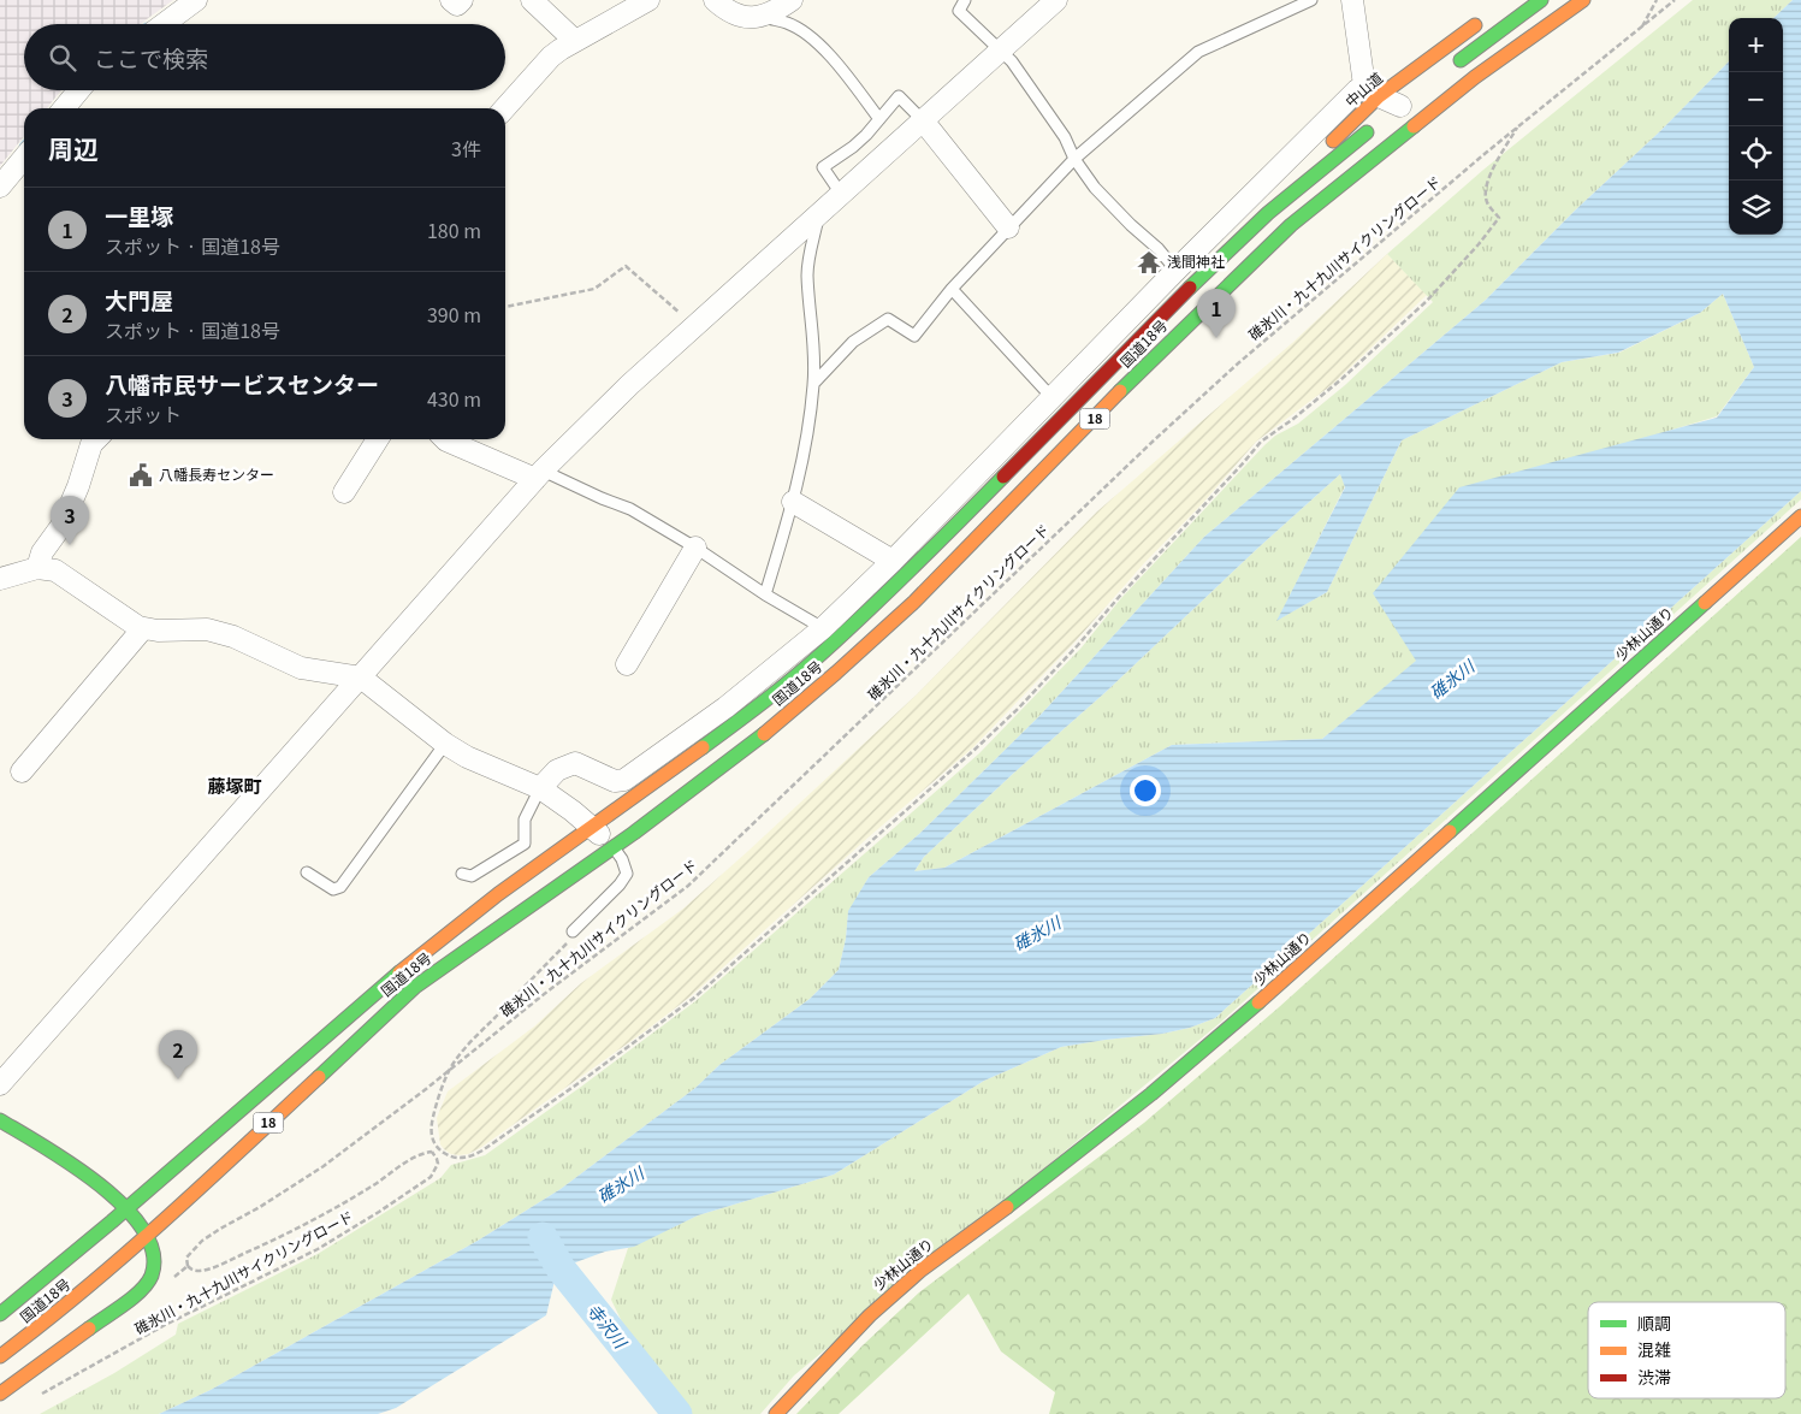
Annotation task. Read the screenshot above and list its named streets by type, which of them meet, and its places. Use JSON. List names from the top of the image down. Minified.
{"streets":{"main road":["中山道","国道18号","18","少林山通り"],"path":["碓氷川・九十九川サイクリングロード"]},"crossings":[["中山道","国道18号"]],"districts":["藤塚町"],"water":["碓氷川","寺沢川"],"places":{"temple":["浅間神社"],"public building":["八幡長寿センター"]},"legend":["順調","混雑","渋滞"],"page":{"map_buttons":["+","−"],"search":"ここで検索","heading":["周辺","3件"],"list":[{"mark":"1","name":"一里塚","note":"スポット · 国道18号","value":"180 m"},{"mark":"2","name":"大門屋","note":"スポット · 国道18号","value":"390 m"},{"mark":"3","name":"八幡市民サービスセンター","note":"スポット","value":"430 m"}],"pins":["1","3","2"]}}
